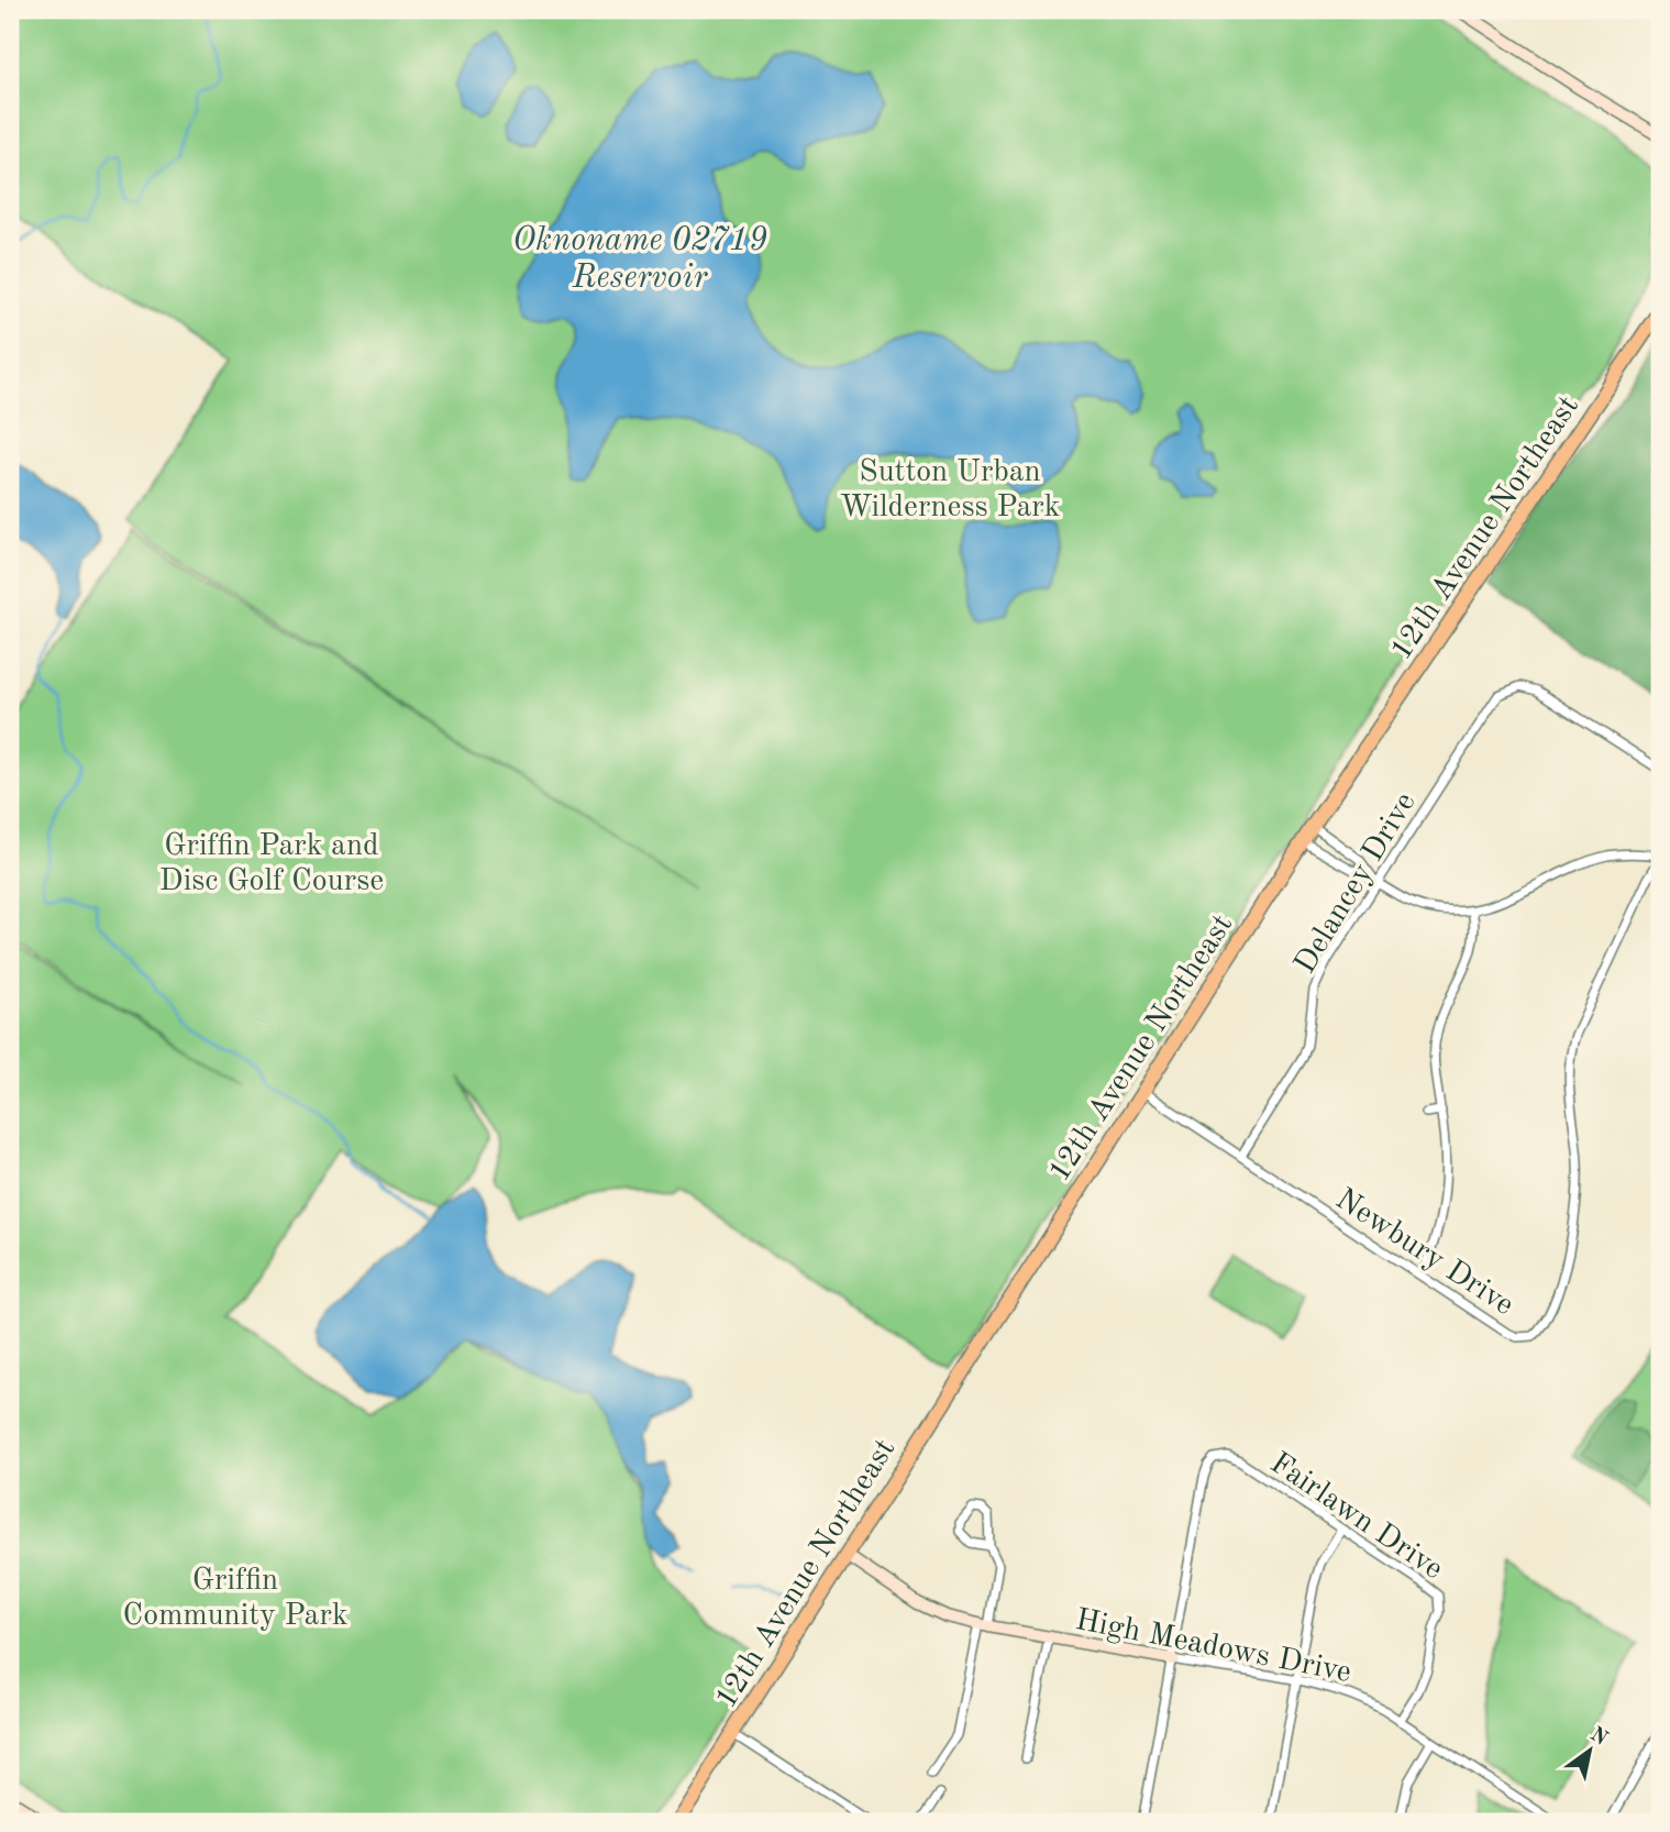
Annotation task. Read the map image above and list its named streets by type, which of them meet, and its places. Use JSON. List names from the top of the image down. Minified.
{"streets":{"main road":["12th Avenue Northeast"],"street":["Delancey Drive","Newbury Drive","Fairlawn Drive","High Meadows Drive"]},"crossings":[["12th Avenue Northeast","Newbury Drive"],["12th Avenue Northeast","High Meadows Drive"],["Delancey Drive","Newbury Drive"],["Fairlawn Drive","High Meadows Drive"]],"water":["Oknoname 02719 Reservoir"],"parks":["Sutton Urban Wilderness Park","Griffin Park and Disc Golf Course","Griffin Community Park"],"north":"top right"}
